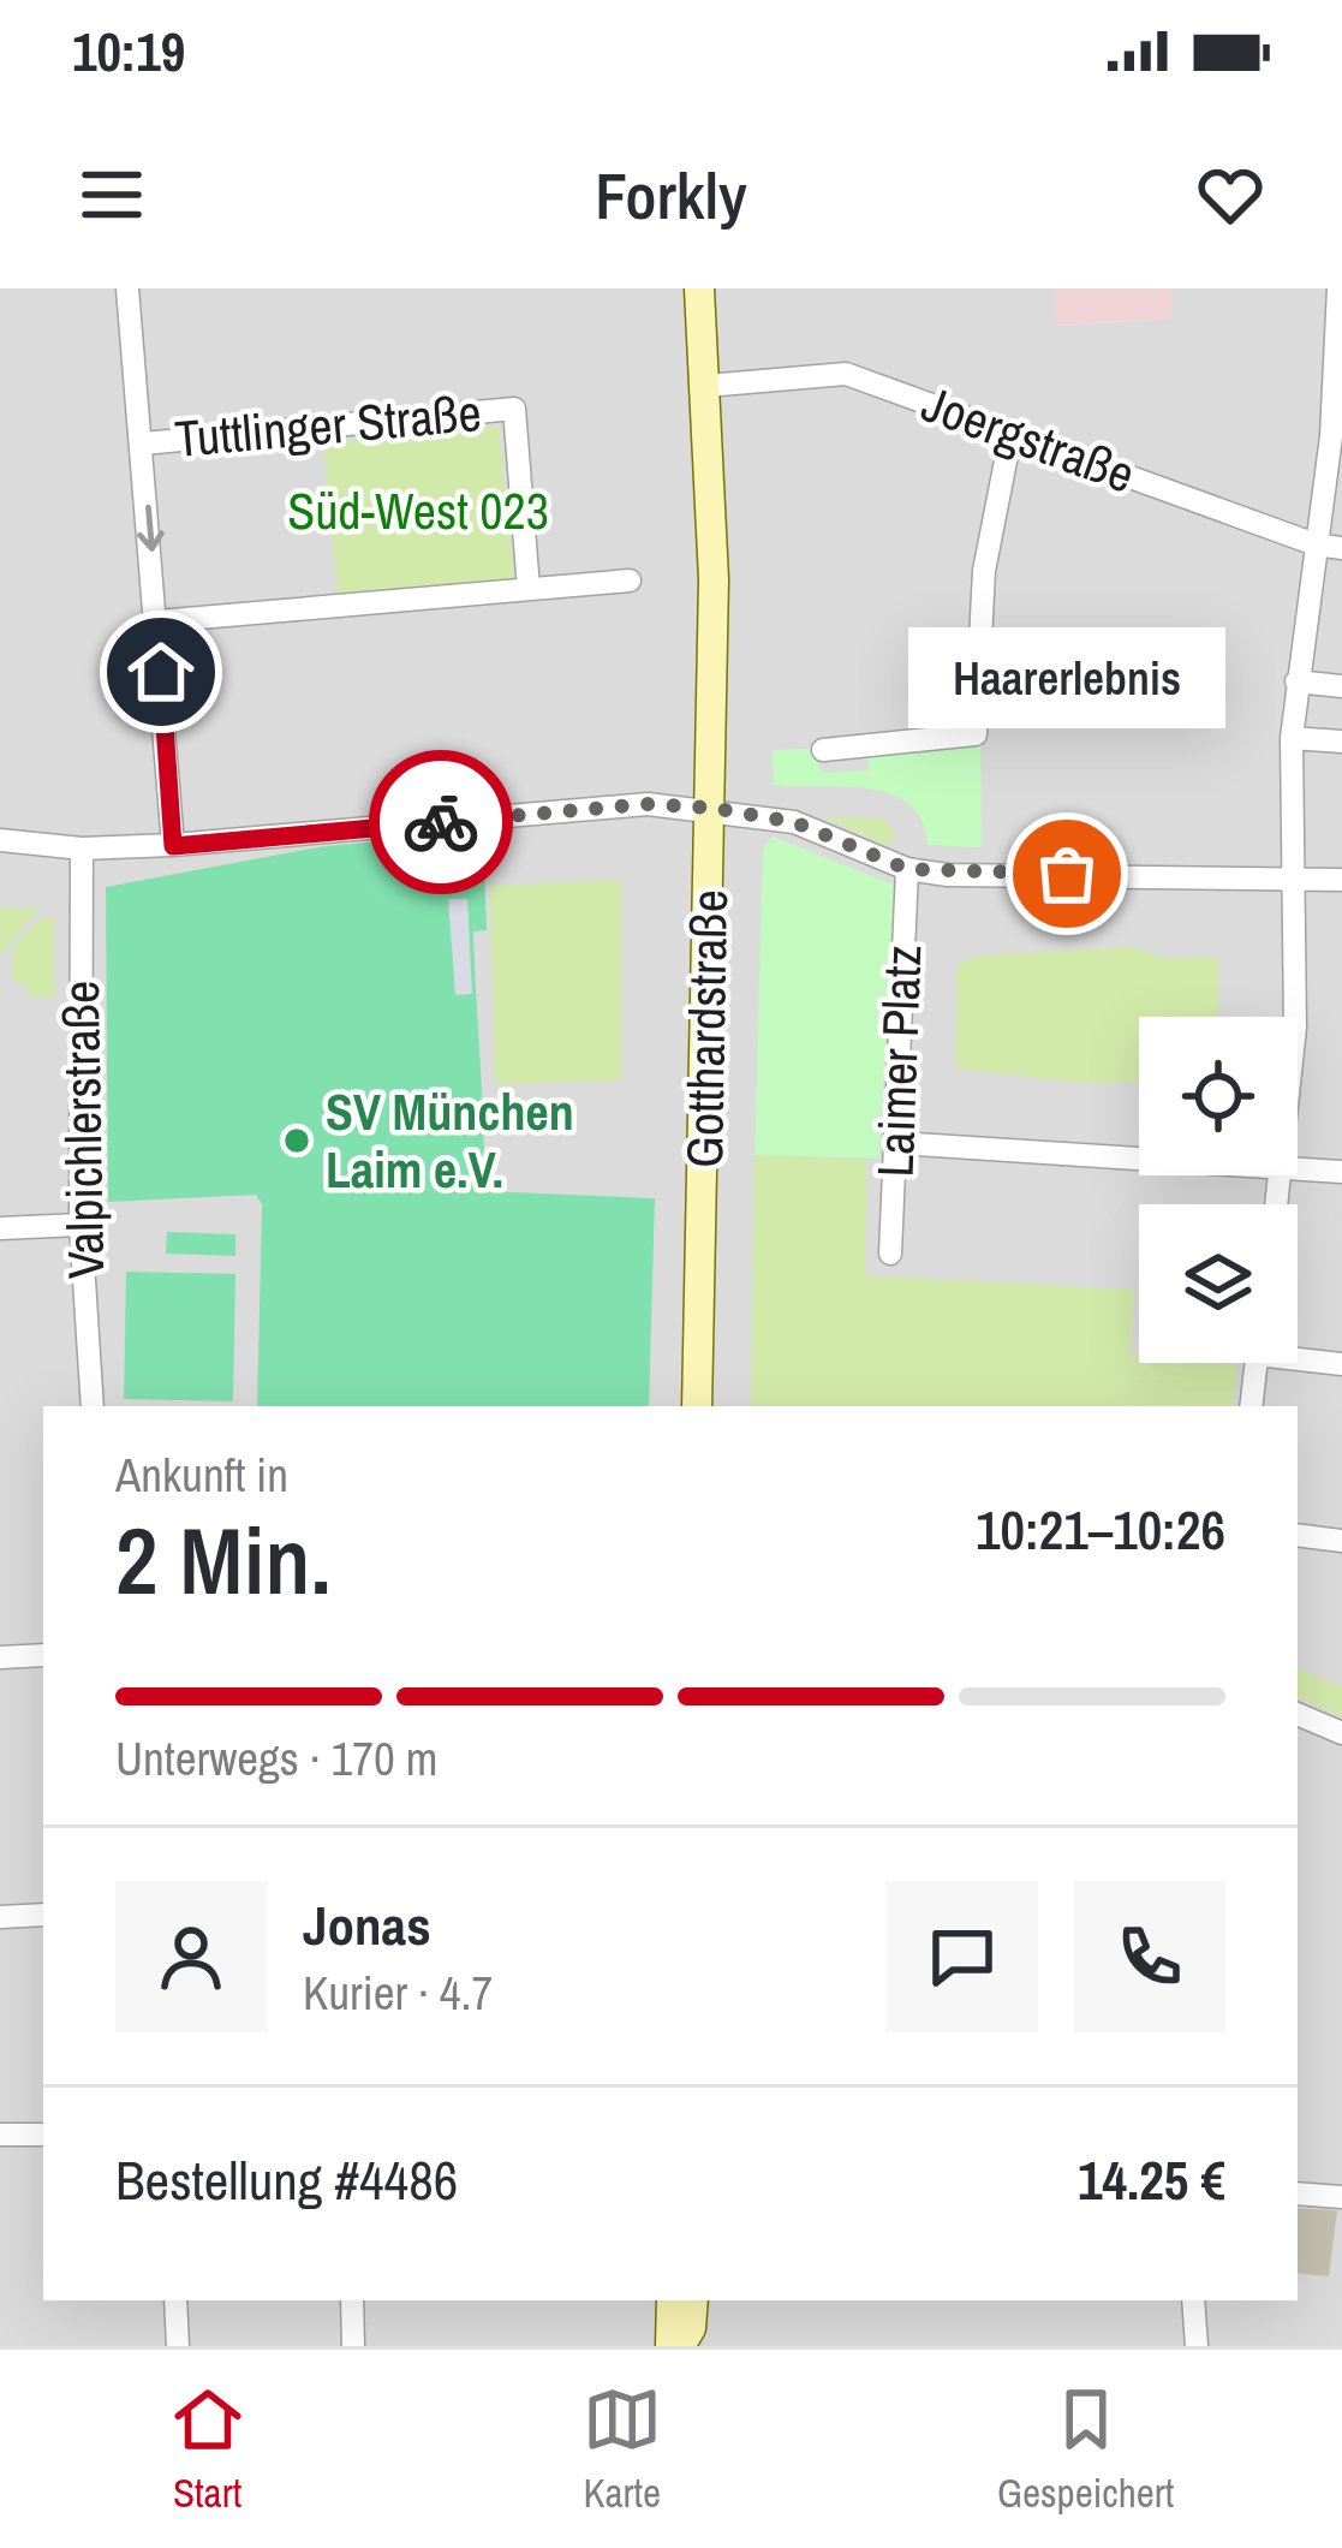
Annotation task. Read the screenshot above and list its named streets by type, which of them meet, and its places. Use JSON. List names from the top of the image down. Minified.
{"streets":{"street":["Tuttlinger Straße","Joergstraße","Gotthardstraße","Laimer Platz","Valpichlerstraße"]},"crossings":[["Joergstraße","Gotthardstraße"]],"parks":["Süd-West 023"],"places":["Haarerlebnis","SV München Laim e.V."],"page":{"status":"10:19","header":"Forkly","bubble":"Haarerlebnis","heading":["2 Min.","Ankunft in","10:21–10:26"],"panel":["Jonas","Kurier · 4.7","Bestellung #4486","14.25 €"],"bar":"Unterwegs · 170 m","tabs":["Start","Karte","Gespeichert"]}}
